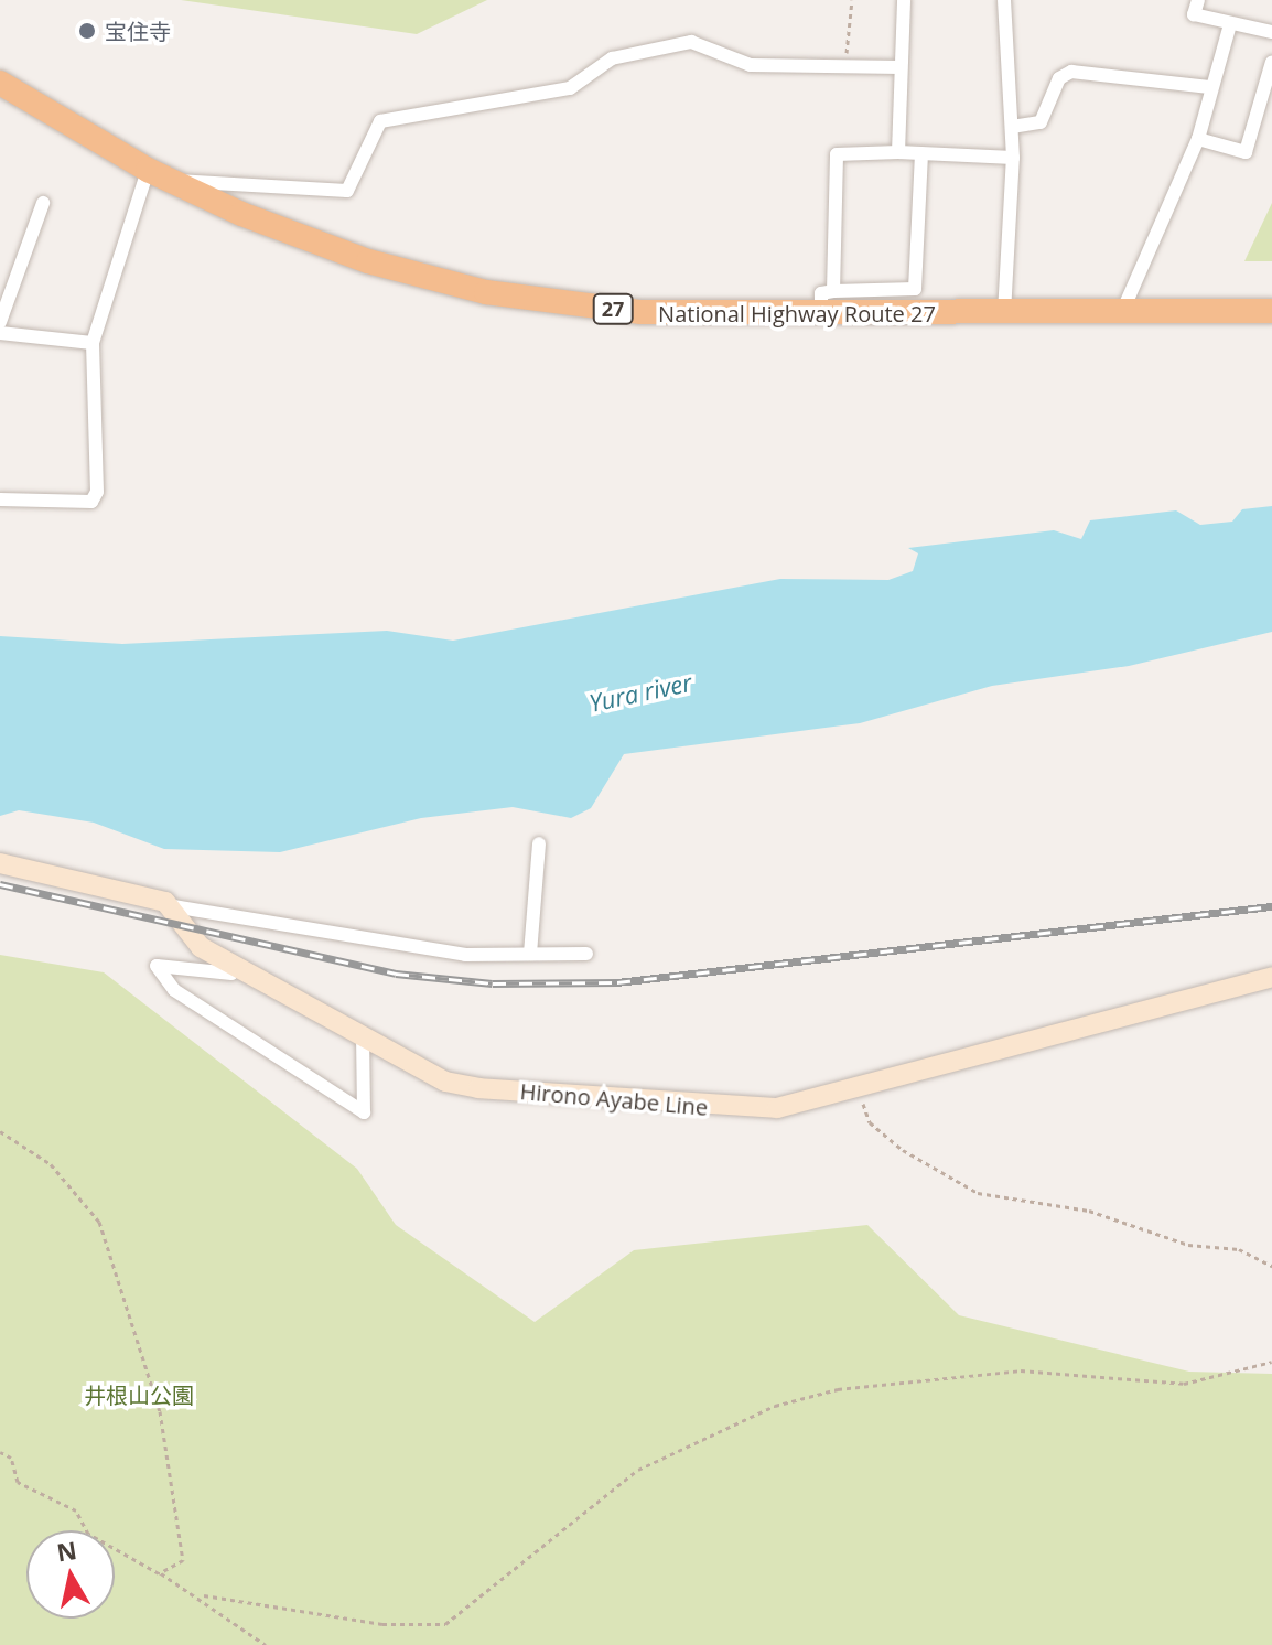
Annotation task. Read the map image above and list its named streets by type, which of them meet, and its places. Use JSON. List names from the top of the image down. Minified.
{"streets":{"highway":["27","National Highway Route 27"],"main road":["Hirono Ayabe Line"]},"water":["Yura river"],"parks":["井根山公園"],"places":["宝住寺"],"north":"top"}
